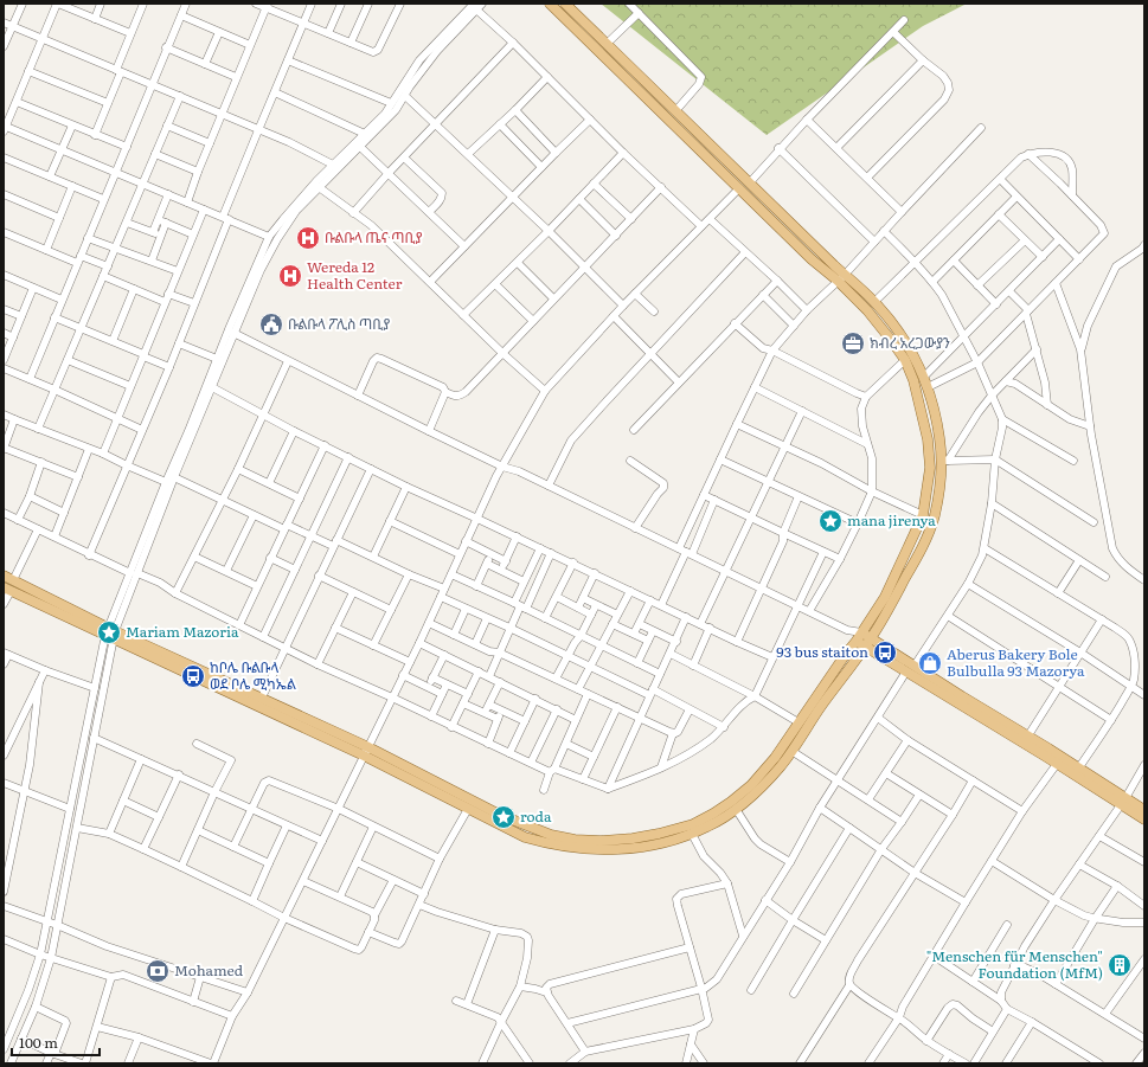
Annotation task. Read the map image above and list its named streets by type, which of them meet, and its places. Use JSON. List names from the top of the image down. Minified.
{"places":{"hospital":["ቡልቡላ ጤና ጣቢያ","Wereda 12 Health Center"],"public building":["ቡልቡላ ፖሊስ ጣቢያ"],"office":["ክብረ አረጋውያን"],"place":["mana jirenya","Mariam Mazoria","roda"],"bus stop":["93 bus staiton","ከቦሌ ቡልቡላ ወደ ቦሌ ሚካኤል"],"shop":["Aberus Bakery Bole Bulbulla 93 Mazorya"],"building":["\"Menschen für Menschen\" Foundation (MfM)"],"bank":["Mohamed"]},"scale_bar":"100 m"}
